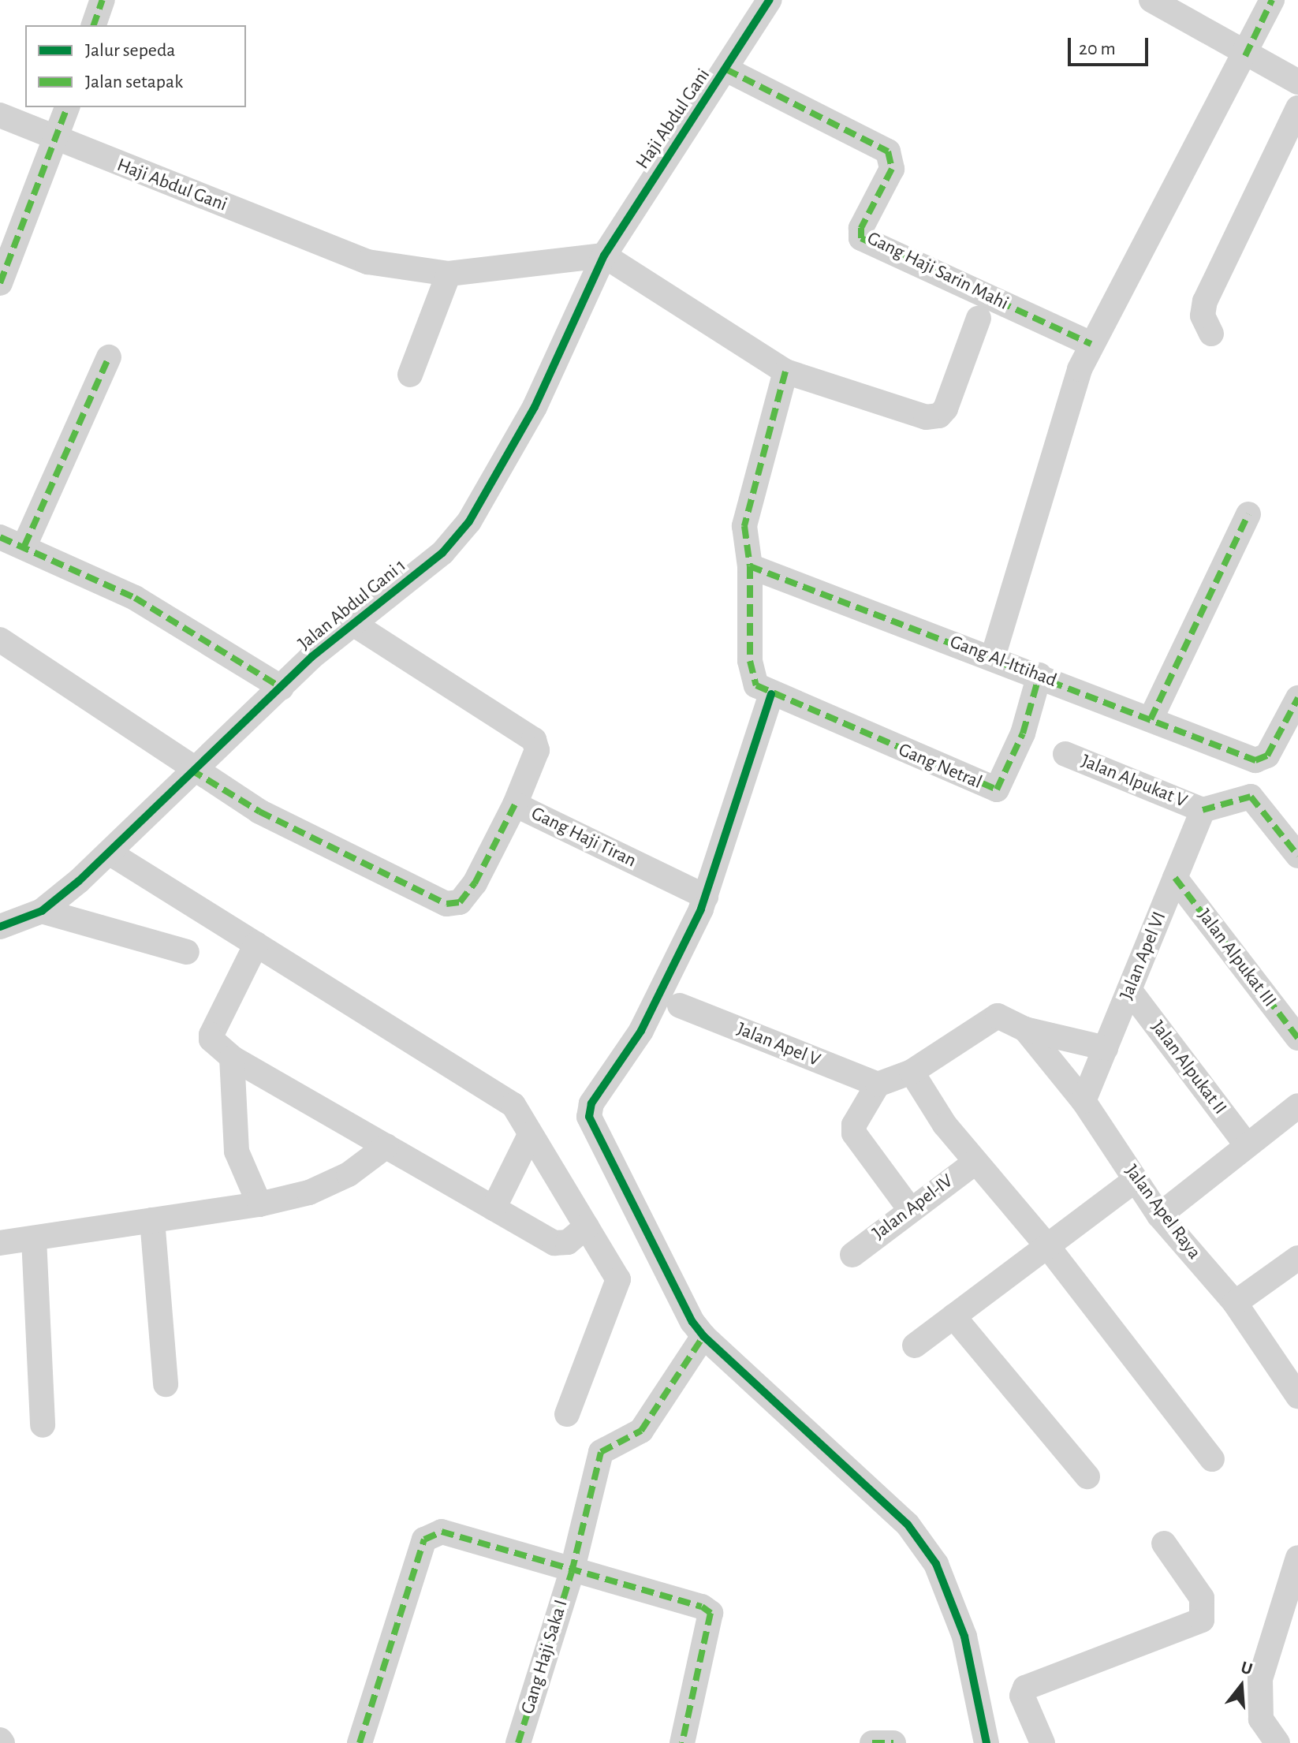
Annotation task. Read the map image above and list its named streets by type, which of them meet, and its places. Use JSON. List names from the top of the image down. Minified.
{"streets":{"street":["Haji Abdul Gani","Gang Haji Sarin Mahi","Jalan Abdul Gani 1","Gang Al-Ittihad","Gang Netral","Jalan Alpukat V","Gang Haji Tiran","Jalan Apel VI","Jalan Alpukat III","Jalan Apel V","Jalan Alpukat II","Jalan Apel-IV","Jalan Apel Raya","Gang Haji Saka I"]},"crossings":[["Haji Abdul Gani","Gang Haji Sarin Mahi"],["Haji Abdul Gani","Jalan Abdul Gani 1"],["Jalan Abdul Gani 1","Gang Haji Tiran"],["Gang Al-Ittihad","Gang Netral"],["Jalan Alpukat V","Jalan Apel VI"],["Jalan Apel VI","Jalan Alpukat III"],["Jalan Apel VI","Jalan Alpukat II"],["Jalan Apel VI","Jalan Apel Raya"]],"legend":["Jalur sepeda","Jalan setapak"],"scale_bar":"20 m","north":"top"}
